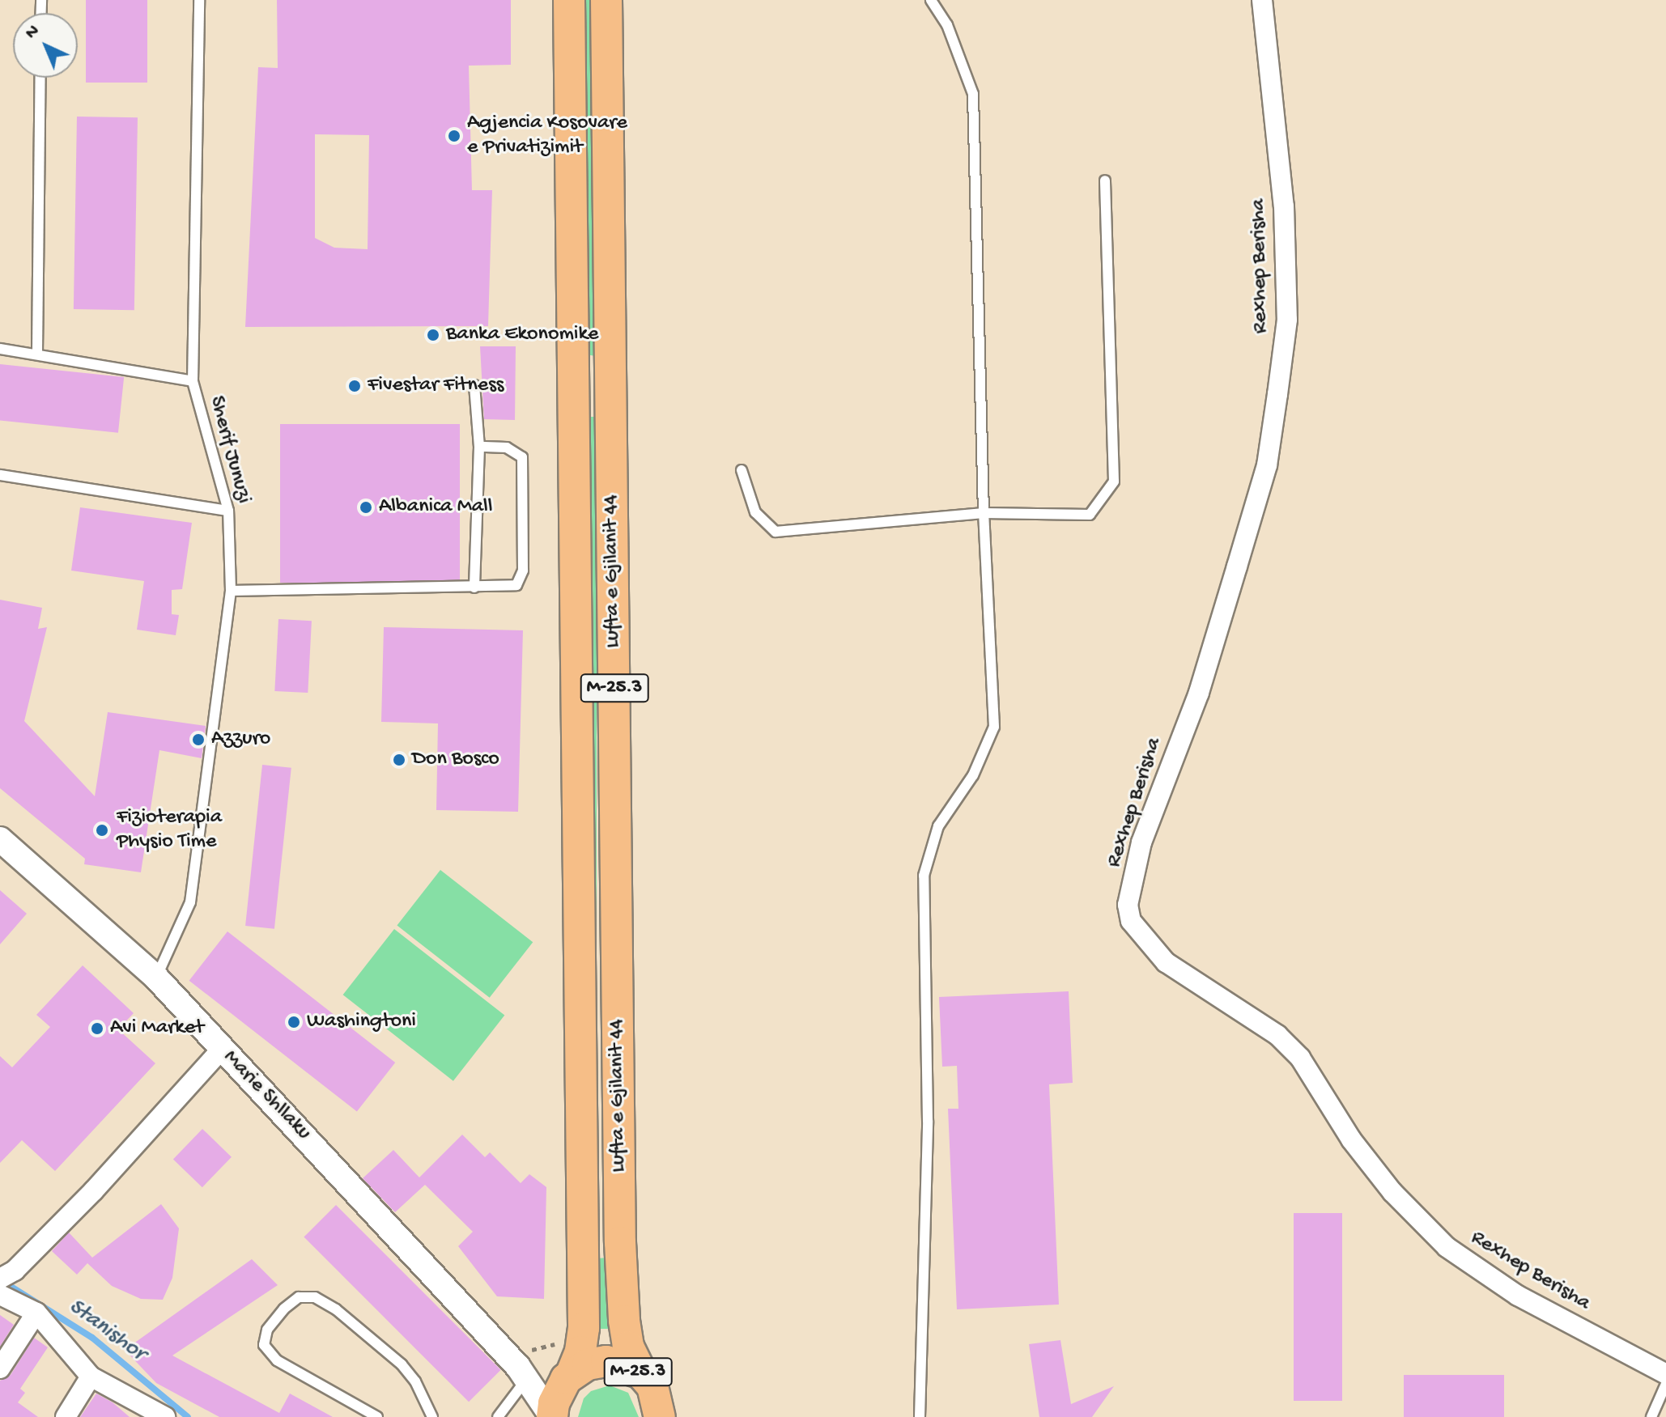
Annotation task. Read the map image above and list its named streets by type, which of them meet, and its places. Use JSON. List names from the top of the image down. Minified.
{"streets":{"main road":["Lufta e Gjilanit 44","M-25.3"],"street":["Rexhep Berisha","Marie Shllaku"],"lane":["Sherif Junuzi"]},"crossings":[["Sherif Junuzi","Marie Shllaku"],["Lufta e Gjilanit 44","M-25.3"],["M-25.3","Marie Shllaku"]],"water":["Stanishor"],"places":["Agjencia Kosovare e Privatizimit","Banka Ekonomike","Fivestar Fitness","Albanica Mall","Azzuro","Don Bosco","Fizioterapia Physio Time","Washingtoni","Avi Market"],"north":"top left"}
